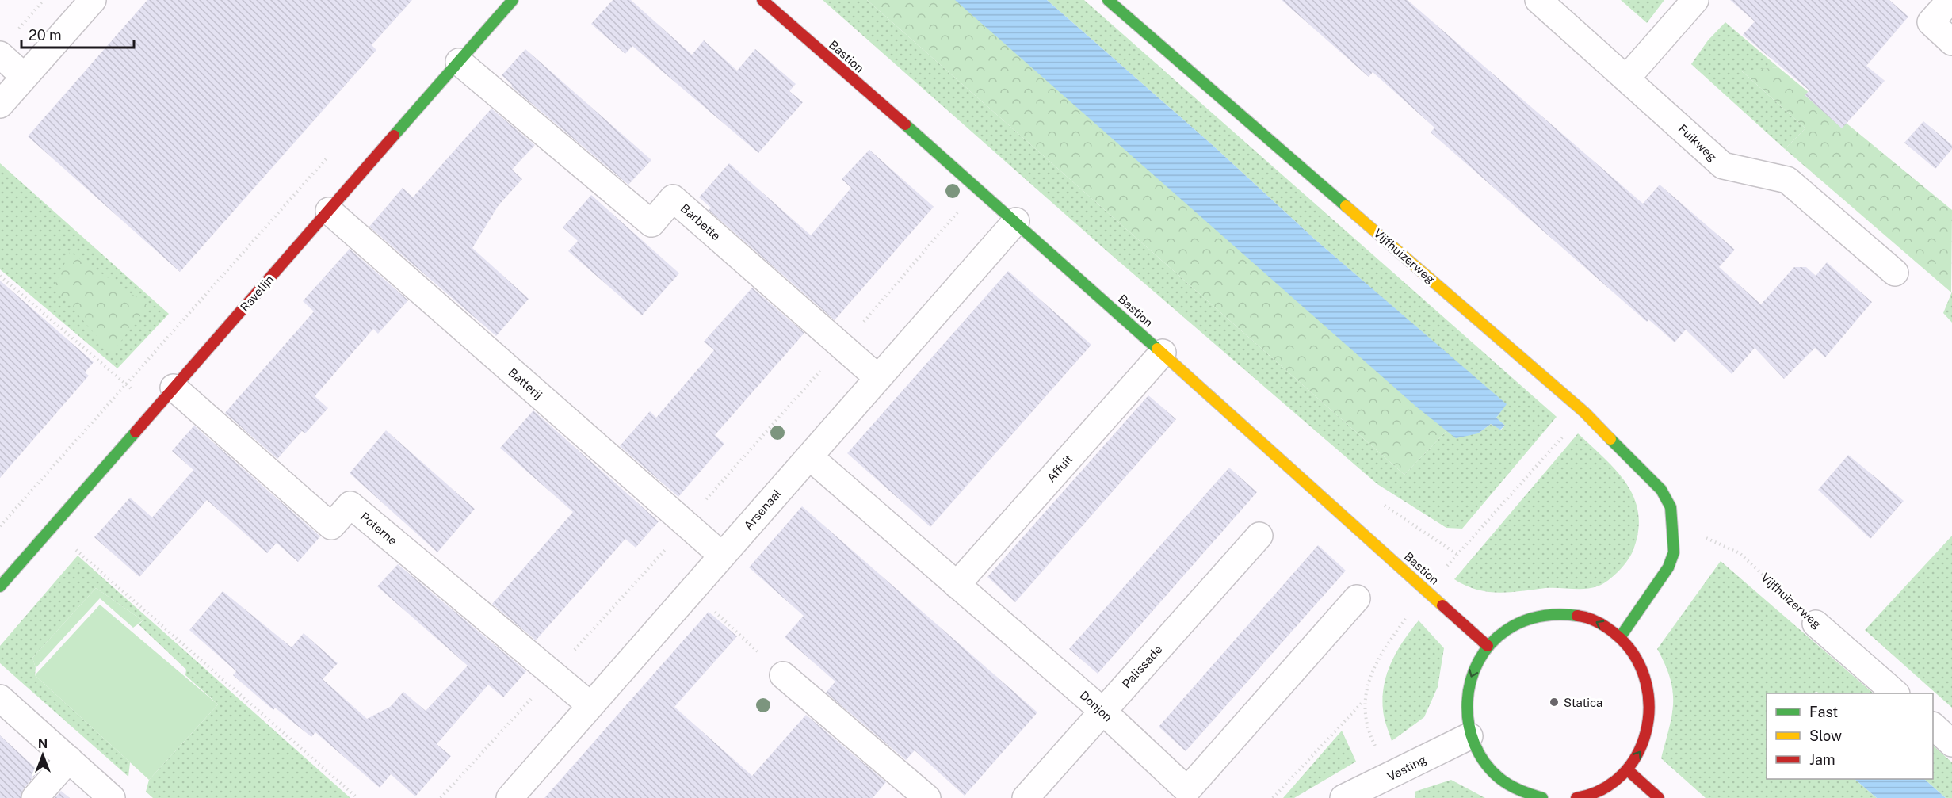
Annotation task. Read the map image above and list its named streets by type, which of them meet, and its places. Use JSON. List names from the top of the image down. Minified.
{"streets":{"street":["Bastion","Fuikweg","Barbette","Vijfhuizerweg","Ravelijn","Batterij","Affuit","Arsenaal","Poterne","Palissade","Donjon","Vesting"]},"crossings":[["Bastion","Affuit"],["Bastion","Arsenaal"],["Barbette","Ravelijn"],["Barbette","Arsenaal"],["Ravelijn","Batterij"],["Ravelijn","Poterne"],["Batterij","Arsenaal"],["Affuit","Donjon"],["Arsenaal","Poterne"],["Arsenaal","Donjon"],["Palissade","Donjon"]],"places":["Statica"],"legend":["Fast","Slow","Jam"],"scale_bar":"20 m","north":"top"}
